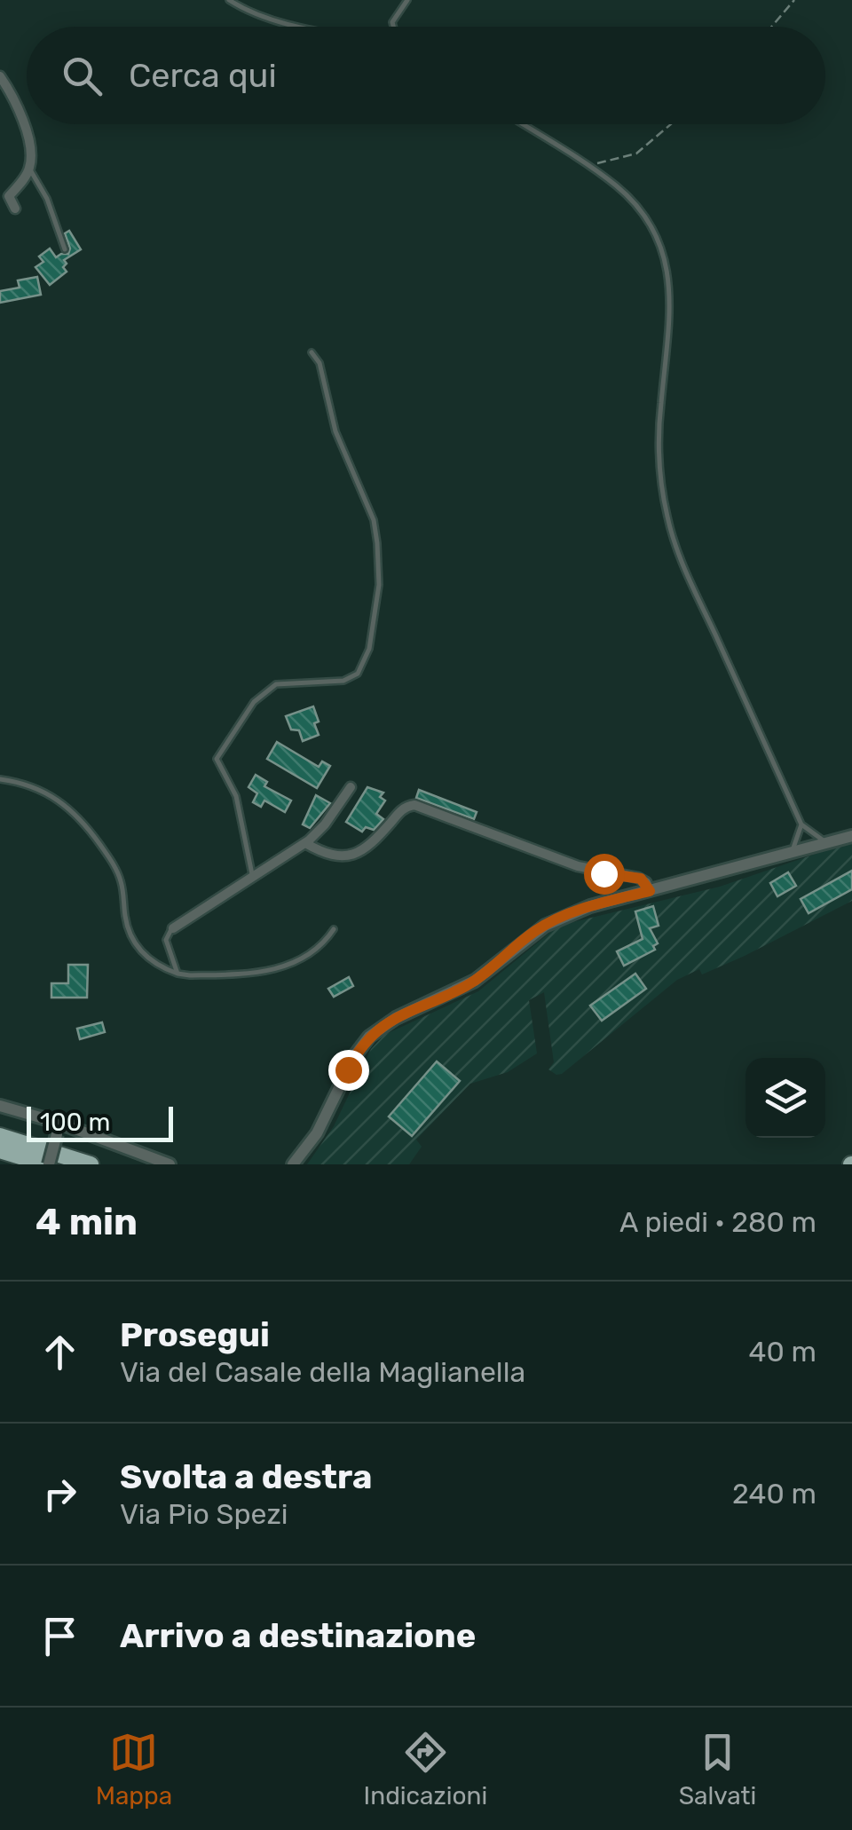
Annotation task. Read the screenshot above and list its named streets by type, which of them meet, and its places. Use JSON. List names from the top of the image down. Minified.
{"scale_bar":"100 m","page":{"search":"Cerca qui","scale":"100 m","heading":["4 min","A piedi · 280 m"],"list":[["Prosegui","Via del Casale della Maglianella","40 m"],["Svolta a destra","Via Pio Spezi","240 m"],"Arrivo a destinazione"],"nav":["Mappa","Indicazioni","Salvati"]}}
